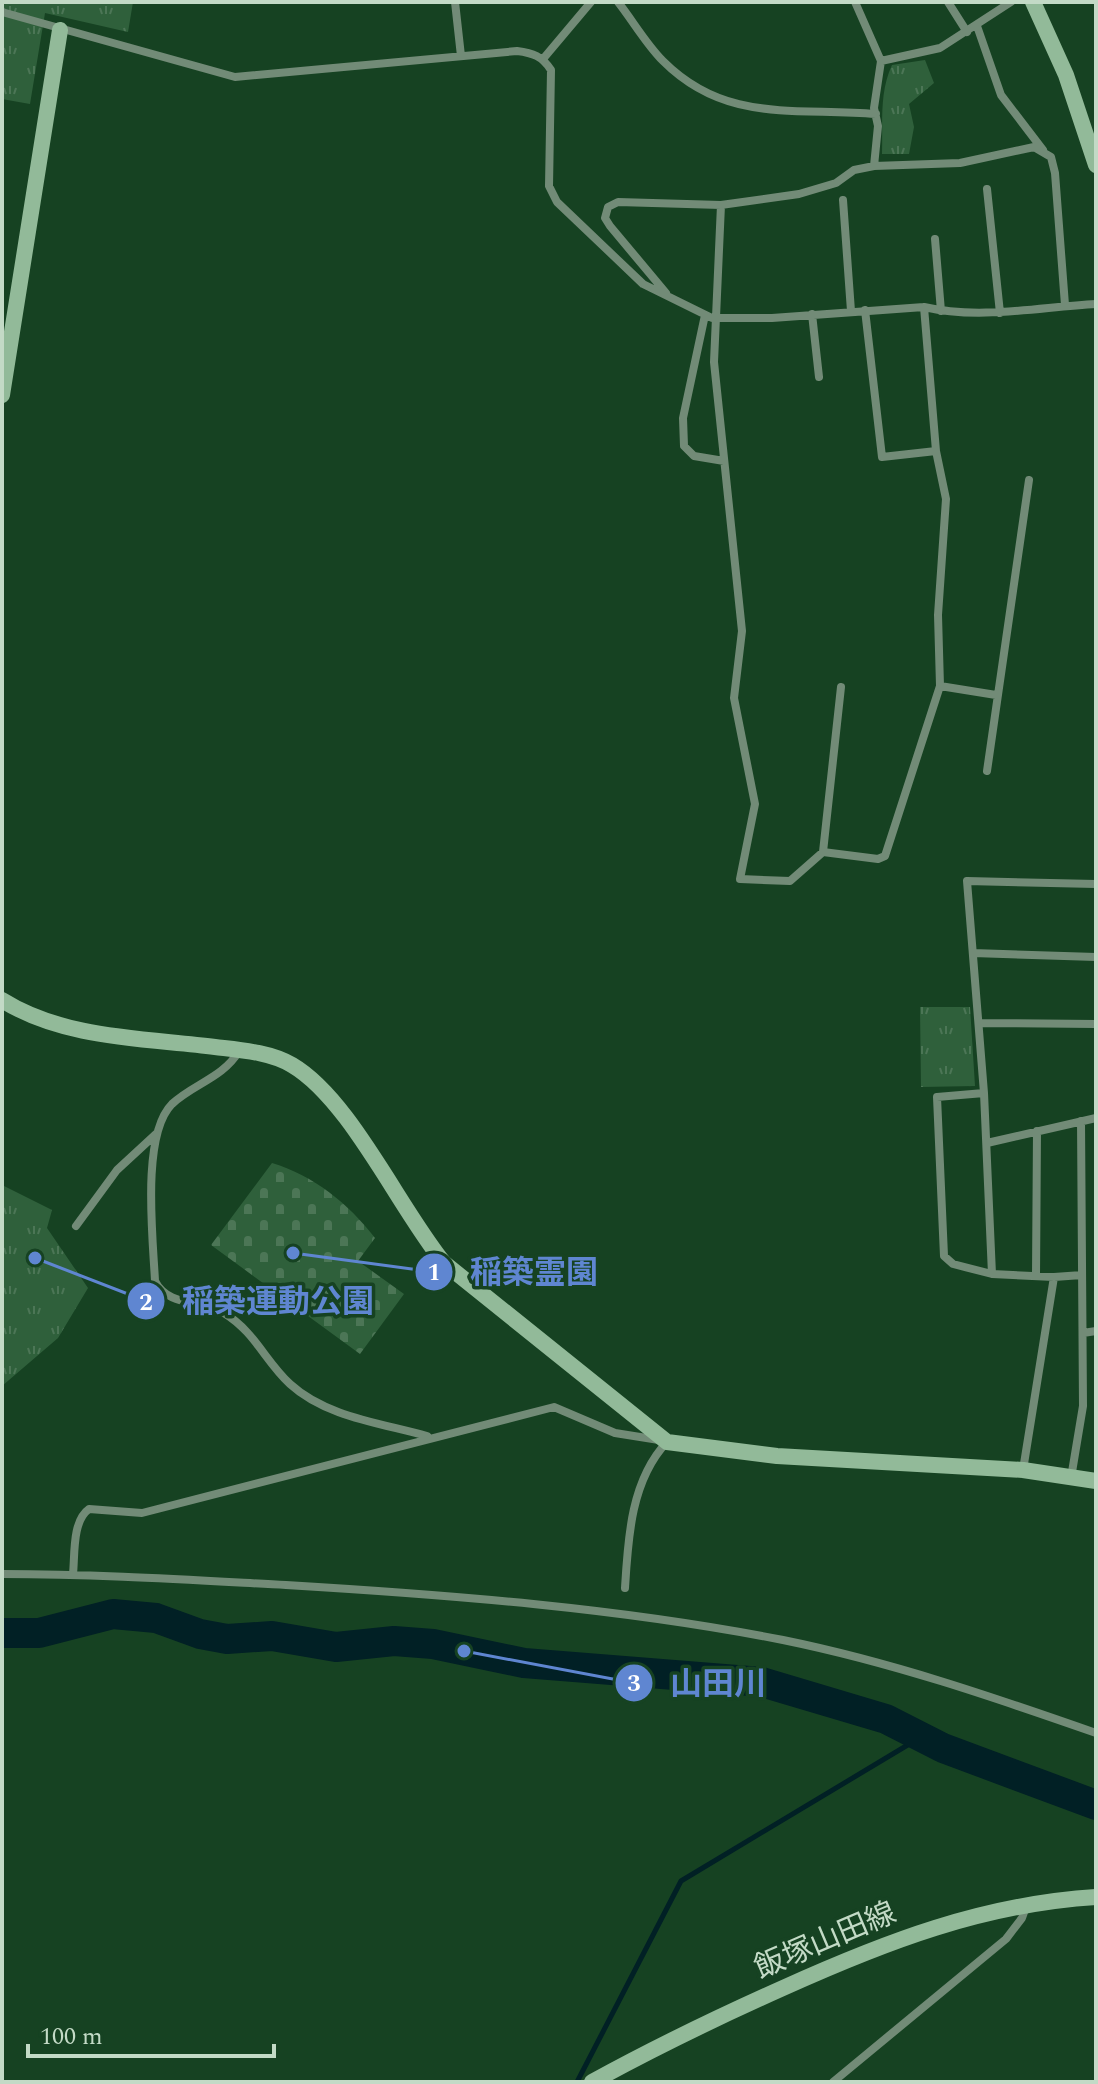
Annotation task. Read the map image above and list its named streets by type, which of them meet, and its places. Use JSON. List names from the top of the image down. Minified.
{"streets":{"street":["飯塚山田線"]},"places":["稲築霊園","稲築運動公園","山田川"],"scale_bar":"100 m"}
